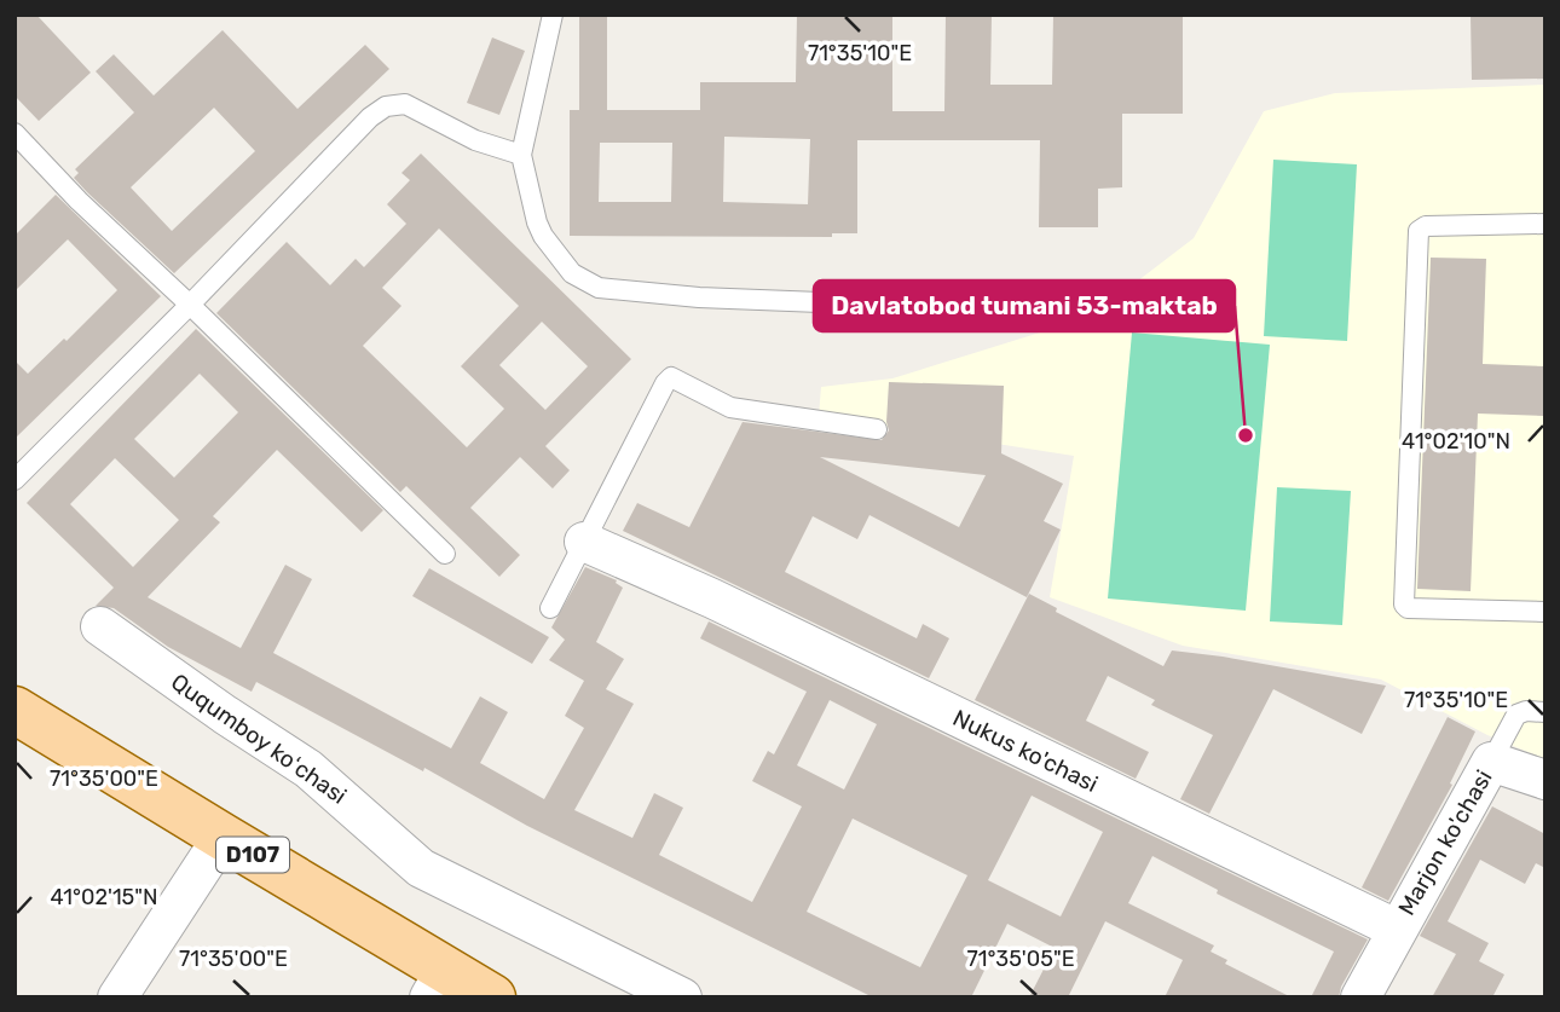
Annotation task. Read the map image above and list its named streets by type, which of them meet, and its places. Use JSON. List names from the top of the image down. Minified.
{"streets":{"main road":["D107"],"street":["Ququmboy koʻchasi","Nukus ko'chasi","Marjon ko'chasi"]},"crossings":[["Nukus ko'chasi","Marjon ko'chasi"]],"places":["Davlatobod tumani 53-maktab"],"coordinates":["71°35'10\"E","41°02'10\"N","71°35'00\"E","41°02'15\"N","71°35'05\"E"]}
